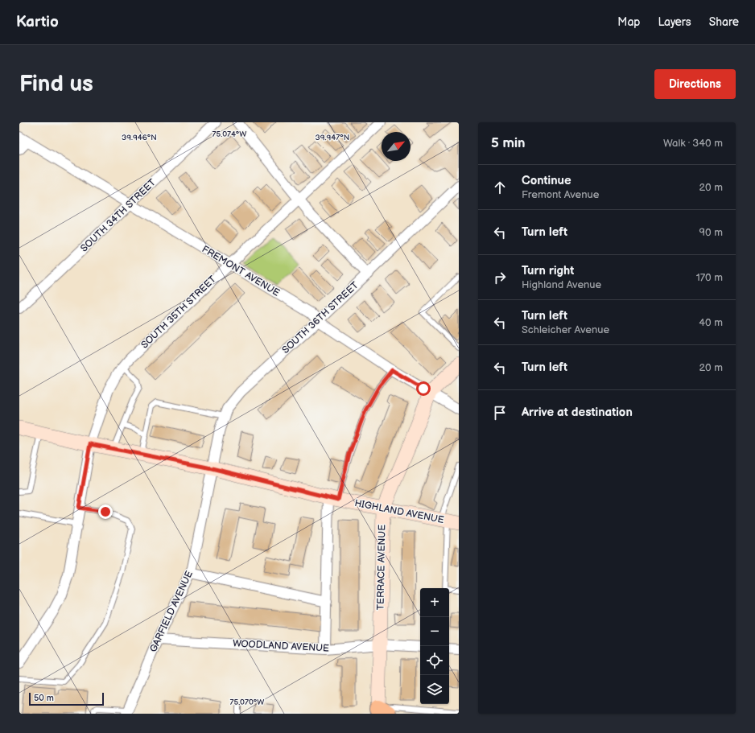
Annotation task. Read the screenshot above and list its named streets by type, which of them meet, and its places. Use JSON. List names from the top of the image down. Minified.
{"streets":{"street":["SOUTH 34TH STREET","FREMONT AVENUE","SOUTH 35TH STREET","SOUTH 36TH STREET","HIGHLAND AVENUE","TERRACE AVENUE","GARFIELD AVENUE","WOODLAND AVENUE"]},"crossings":[["SOUTH 34TH STREET","FREMONT AVENUE"],["FREMONT AVENUE","SOUTH 35TH STREET"],["FREMONT AVENUE","SOUTH 36TH STREET"],["FREMONT AVENUE","TERRACE AVENUE"],["SOUTH 35TH STREET","HIGHLAND AVENUE"],["SOUTH 36TH STREET","HIGHLAND AVENUE"],["SOUTH 36TH STREET","GARFIELD AVENUE"],["HIGHLAND AVENUE","TERRACE AVENUE"],["HIGHLAND AVENUE","GARFIELD AVENUE"],["TERRACE AVENUE","WOODLAND AVENUE"],["GARFIELD AVENUE","WOODLAND AVENUE"]],"scale_bar":"50 m","north":"top right","page":{"header":"Kartio","nav":["Map","Layers","Share"],"buttons":"Directions","title":"Find us","heading":["5 min","Walk · 340 m"],"list":[["Continue","Fremont Avenue","20 m"],["Turn left","90 m"],["Turn right","Highland Avenue","170 m"],["Turn left","Schleicher Avenue","40 m"],["Turn left","20 m"],"Arrive at destination"],"map_buttons":["+","−"],"scale":"50 m"},"coordinates":["75.074°W","39.946°N","39.947°N","75.070°W"]}
